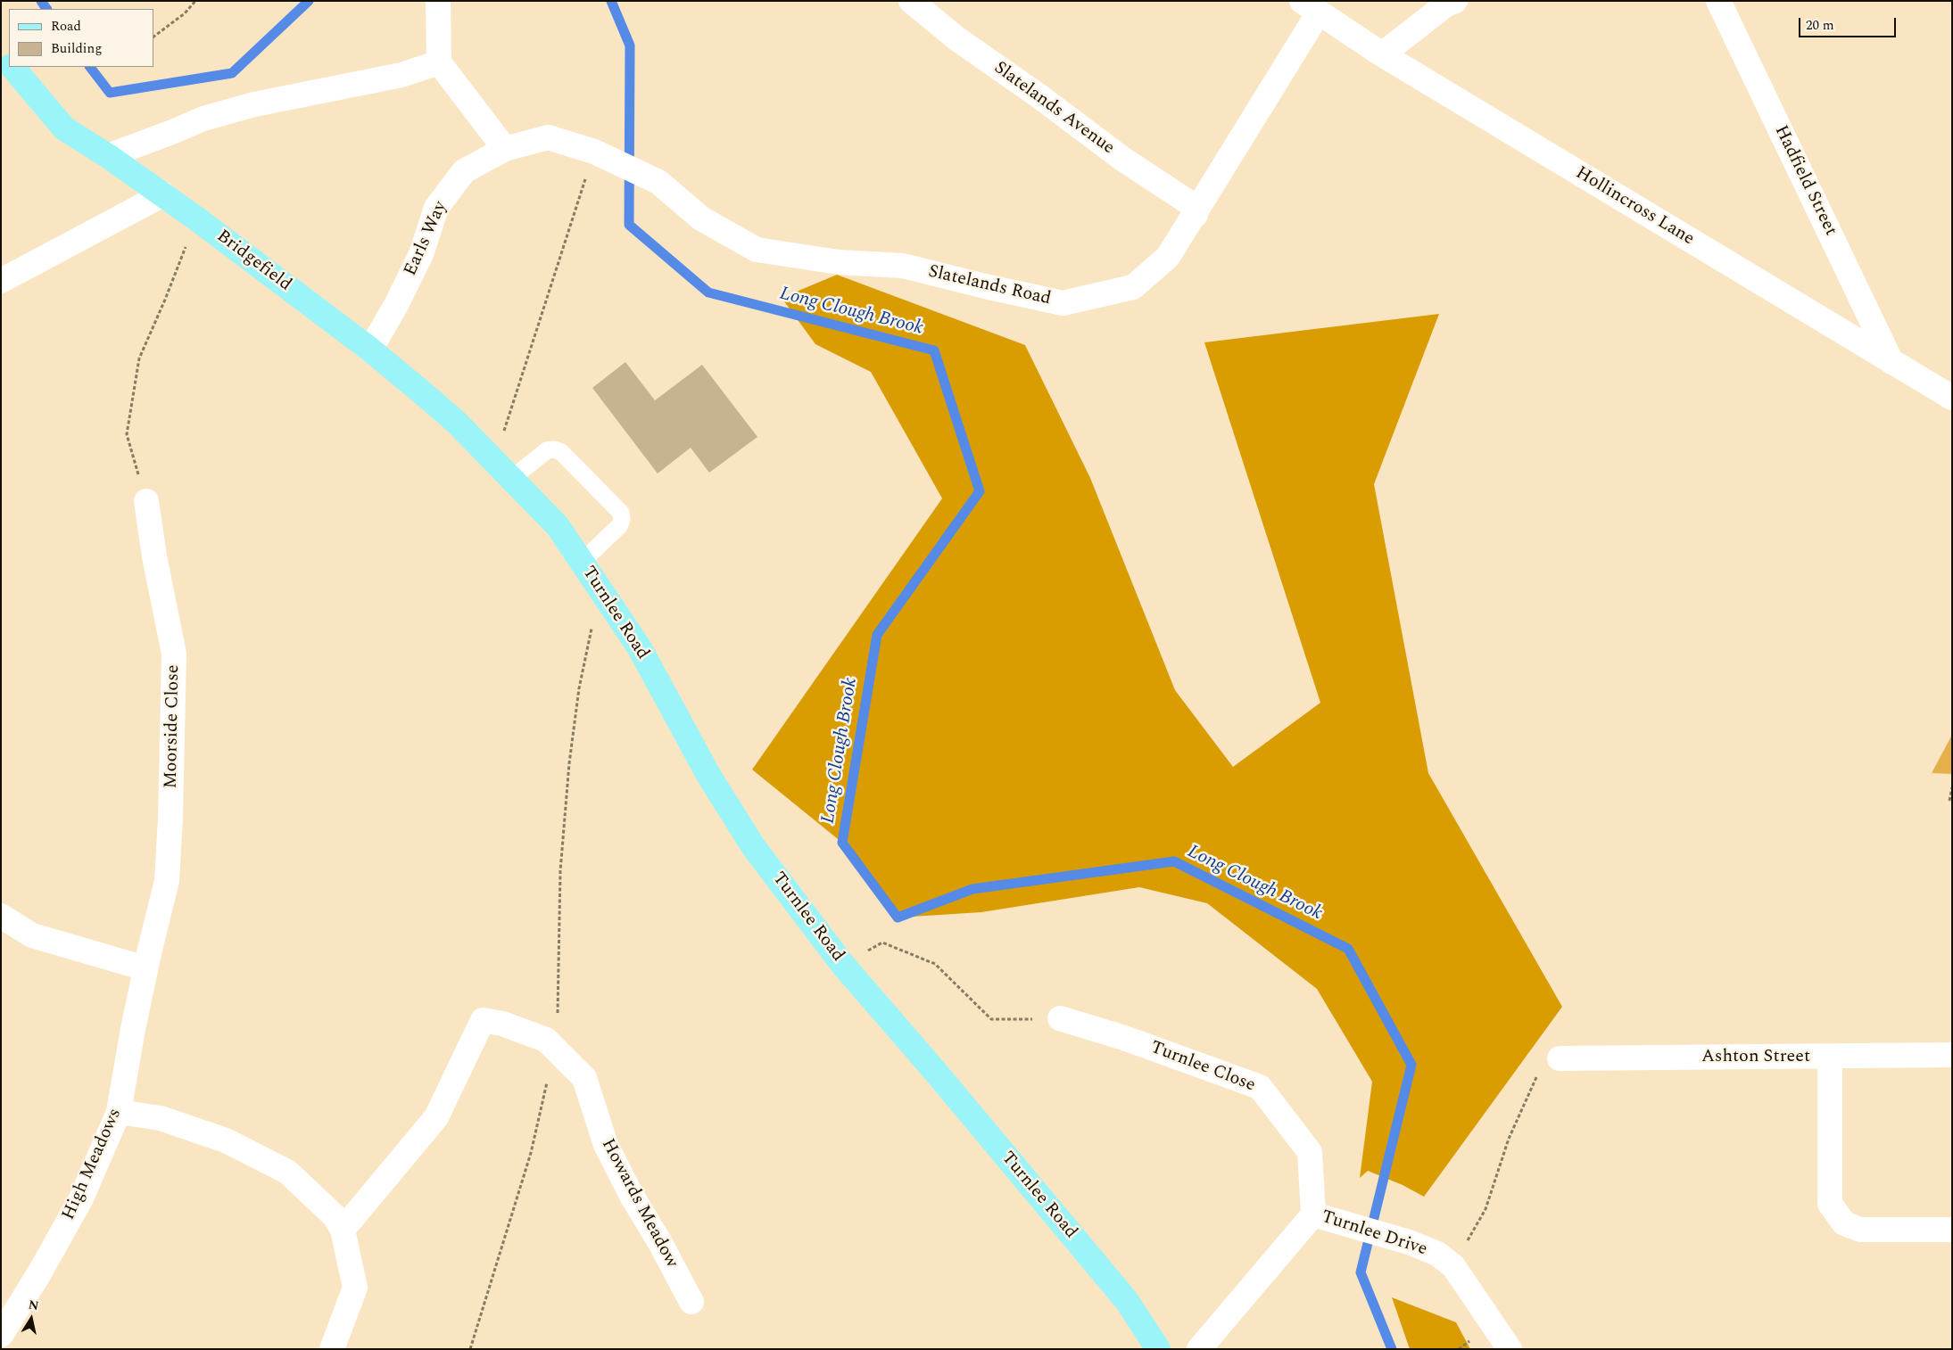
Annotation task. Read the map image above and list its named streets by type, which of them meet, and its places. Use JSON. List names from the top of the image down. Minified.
{"streets":{"main road":["Bridgefield","Turnlee Road"],"street":["Slatelands Avenue","Hadfield Street","Hollincross Lane","Earls Way","Slatelands Road","Moorside Close","Ashton Street","Turnlee Close","High Meadows","Howards Meadow","Turnlee Drive"]},"crossings":[["Slatelands Avenue","Slatelands Road"],["Hadfield Street","Hollincross Lane"],["Hollincross Lane","Slatelands Road"],["Earls Way","Bridgefield"],["Earls Way","Slatelands Road"],["Bridgefield","Turnlee Road"],["Moorside Close","High Meadows"],["Turnlee Close","Turnlee Drive"]],"water":["Long Clough Brook"],"legend":["Road","Building"],"scale_bar":"20 m","north":"top"}
